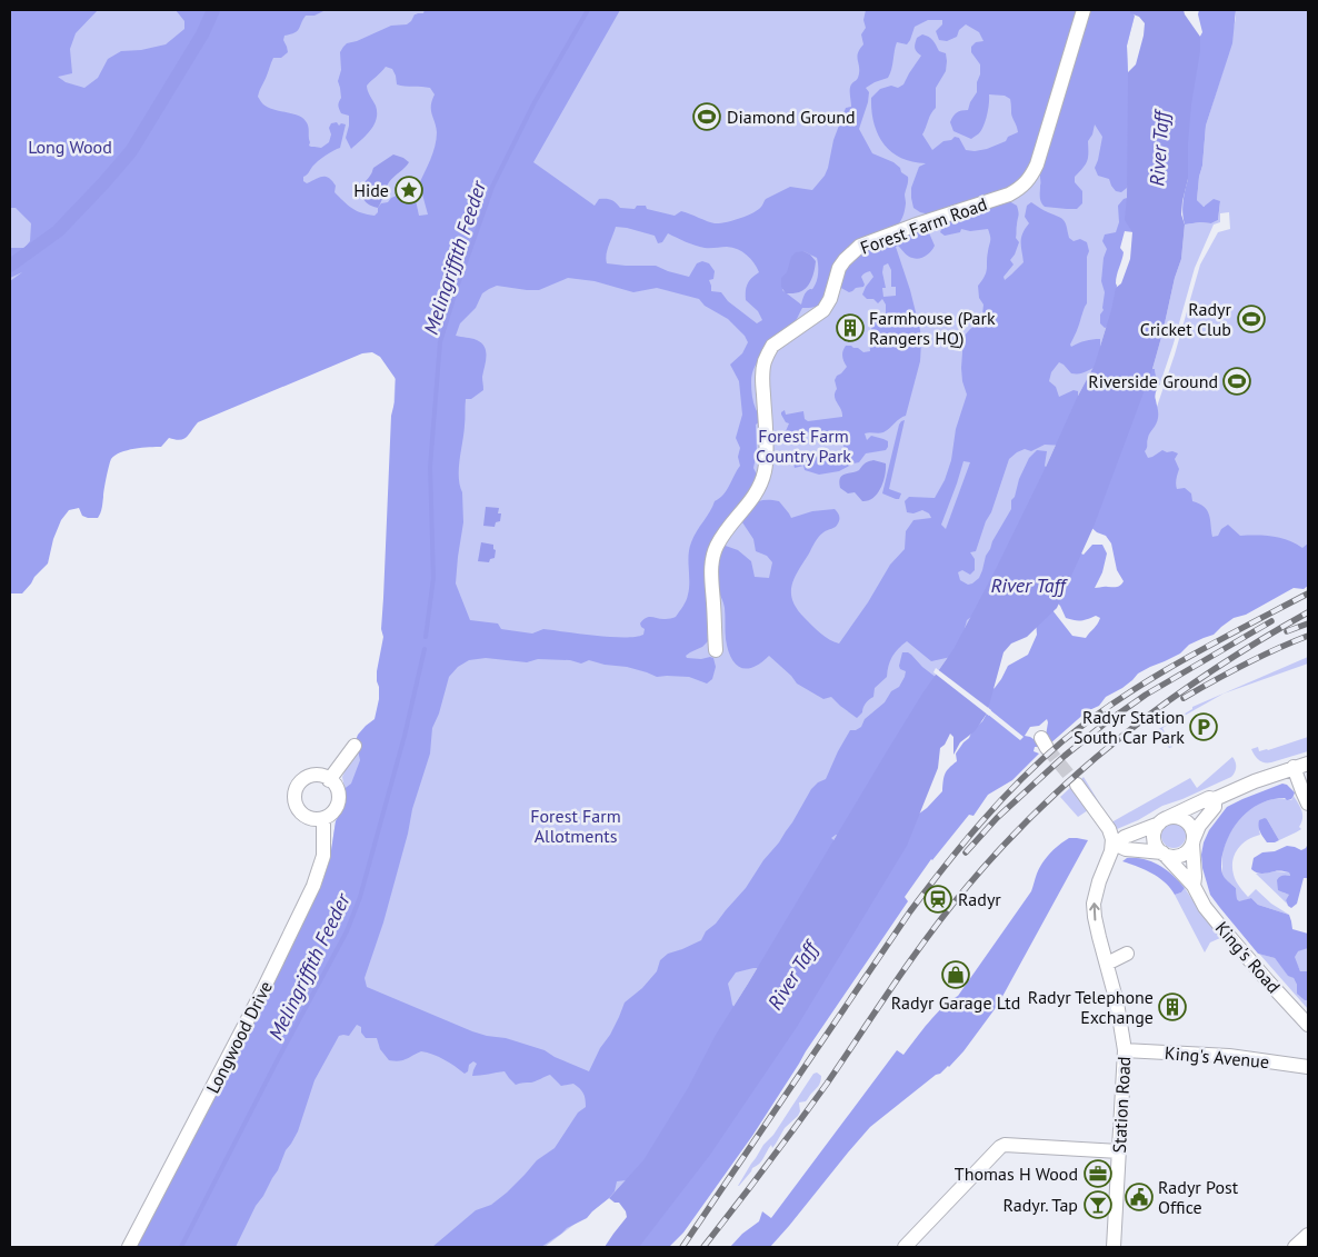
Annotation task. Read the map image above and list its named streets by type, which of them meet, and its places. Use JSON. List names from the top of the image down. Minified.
{"streets":{"street":["Forest Farm Road","King's Road","Longwood Drive","King's Avenue","Station Road"]},"crossings":[["King's Avenue","Station Road"]],"water":["River Taff","Melingriffith Feeder"],"parks":["Long Wood","Forest Farm Country Park","Forest Farm Allotments"],"places":{"sports":["Diamond Ground","Radyr Cricket Club","Riverside Ground"],"place":["Hide"],"building":["Farmhouse (Park Rangers HQ)","Radyr Telephone Exchange"],"parking":["Radyr Station South Car Park"],"station":["Radyr"],"shop":["Radyr Garage Ltd"],"office":["Thomas H Wood"],"public building":["Radyr Post Office"],"bar":["Radyr. Tap"]}}
